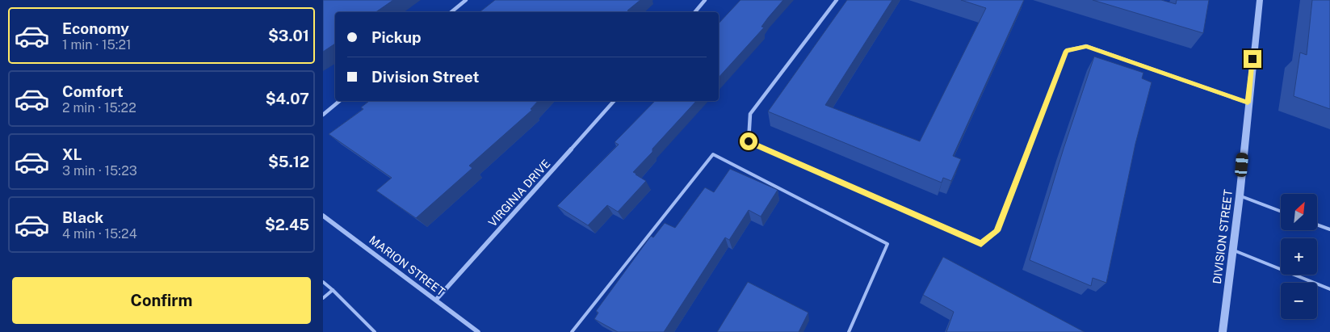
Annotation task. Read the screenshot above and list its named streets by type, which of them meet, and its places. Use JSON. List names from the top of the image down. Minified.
{"streets":{"street":["VIRGINIA DRIVE","DIVISION STREET","MARION STREET"]},"crossings":[["VIRGINIA DRIVE","MARION STREET"]],"north":"top right","page":{"list":[{"name":"Economy","note":"1 min · 15:21","value":"$3.01"},{"name":"Comfort","note":"2 min · 15:22","value":"$4.07"},{"name":"XL","note":"3 min · 15:23","value":"$5.12"},{"name":"Black","note":"4 min · 15:24","value":"$2.45"}],"banner":["Pickup","Division Street"],"map_buttons":["+","−"],"buttons":"Confirm"}}
